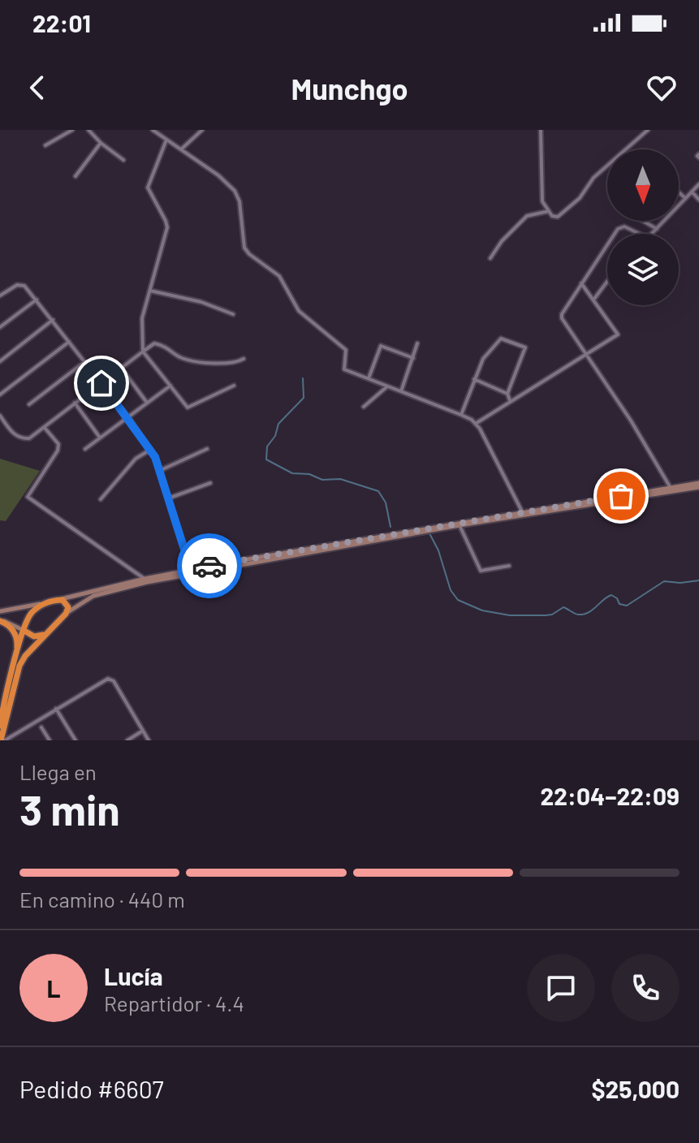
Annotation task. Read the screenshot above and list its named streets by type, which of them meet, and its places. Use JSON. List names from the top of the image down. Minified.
{"north":"bottom","page":{"status":"22:01","header":"Munchgo","heading":["3 min","Llega en","22:04–22:09"],"panel":["Lucía","Repartidor · 4.4","Pedido #6607","$25,000"],"bar":"En camino · 440 m","round":"L"}}
